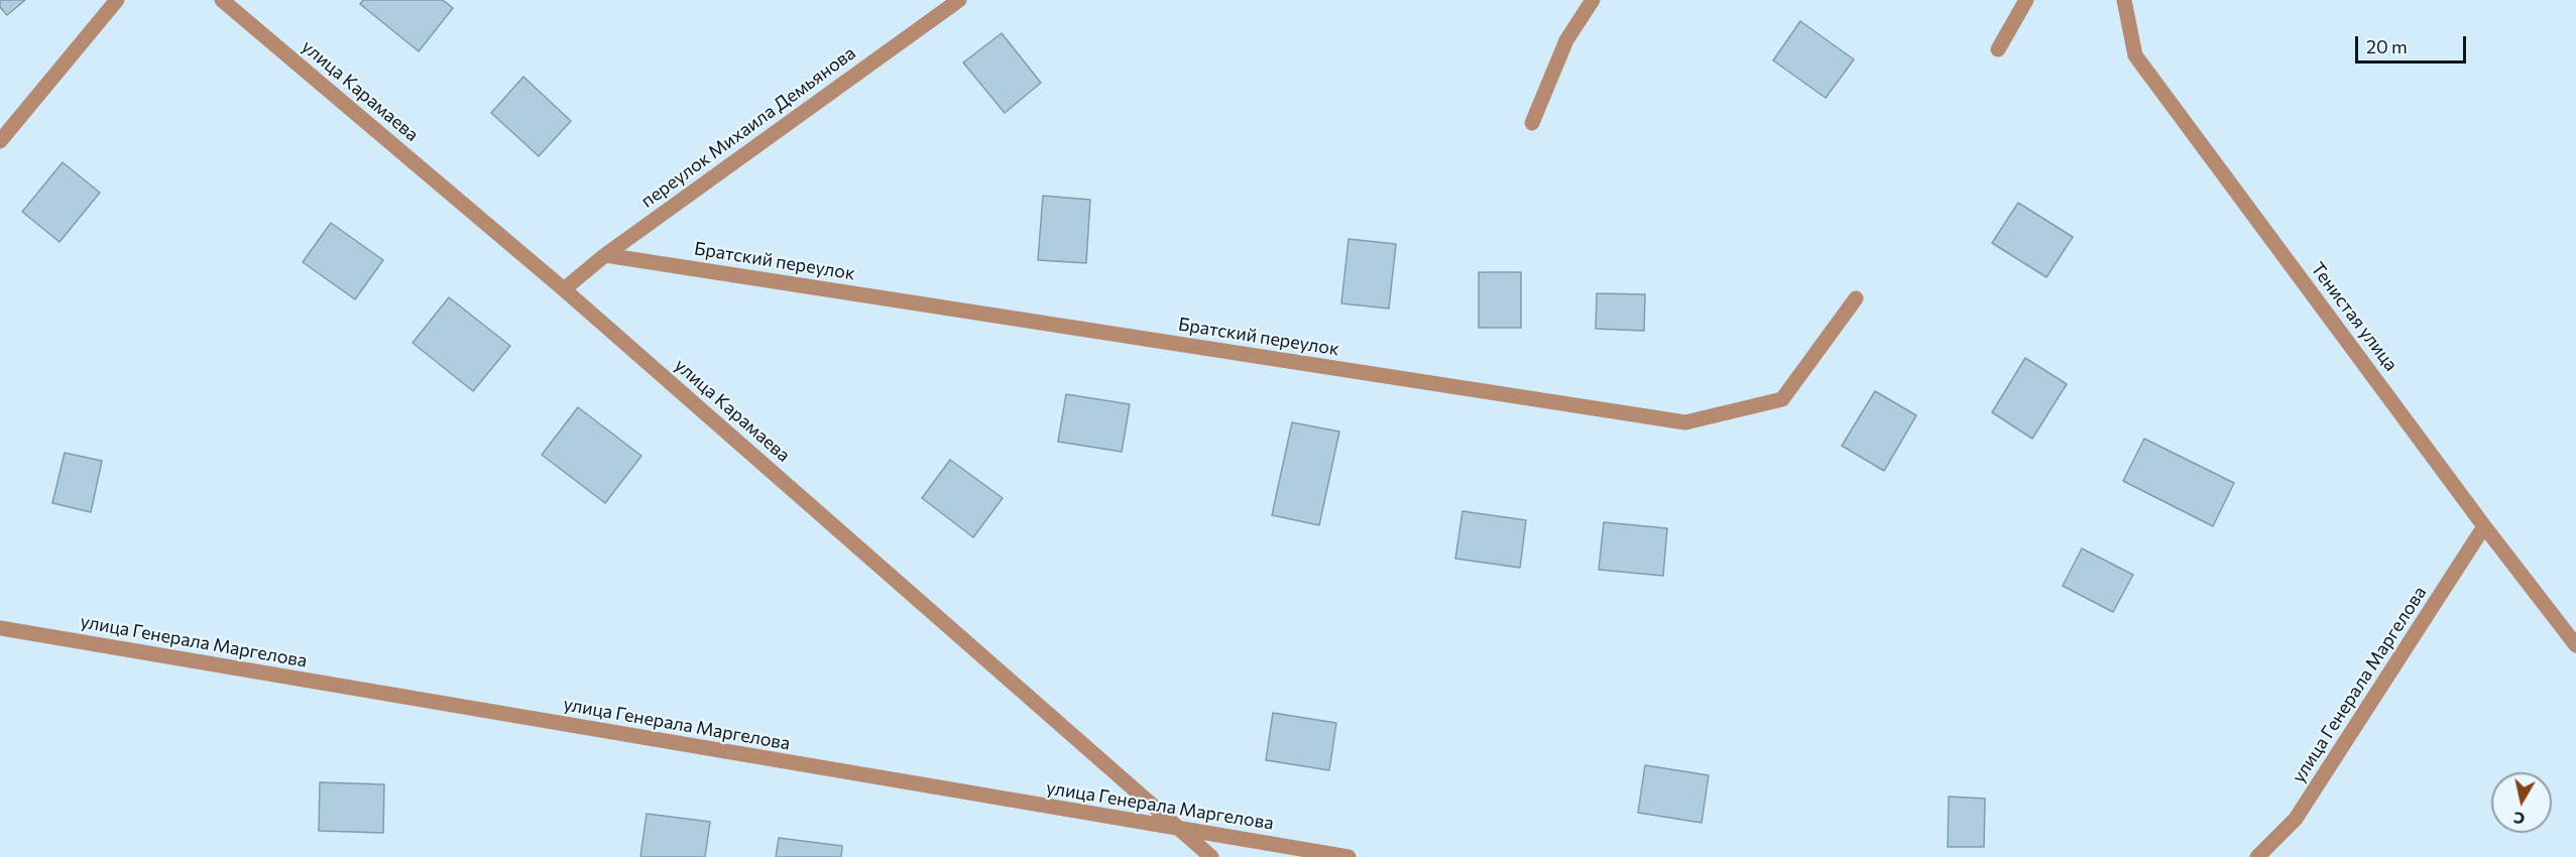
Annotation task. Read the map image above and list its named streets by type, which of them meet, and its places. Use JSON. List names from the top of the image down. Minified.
{"streets":{"street":["улица Карамаева","переулок Михаила Демьянова","Братский переулок","Тенистая улица","улица Генерала Маргелова"]},"crossings":[["улица Карамаева","переулок Михаила Демьянова"],["улица Карамаева","улица Генерала Маргелова"],["переулок Михаила Демьянова","Братский переулок"],["Тенистая улица","улица Генерала Маргелова"]],"scale_bar":"20 m","north":"bottom"}
